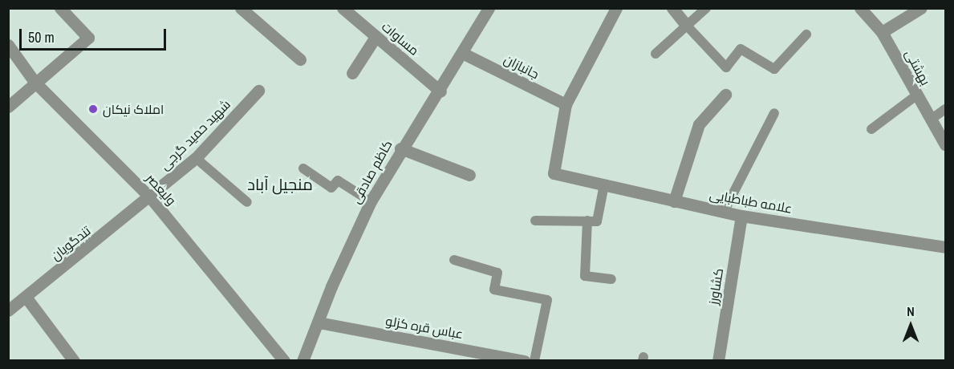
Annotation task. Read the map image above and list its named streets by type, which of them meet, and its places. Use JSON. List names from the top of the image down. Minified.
{"streets":{"street":["مساوات","جانبازان","بهشتی","شهید حمید گرجی","کاظم صادقی","ولیعصر","علامه طباطبایی","تندگویان","کشاورز","عباس قره کزلو"]},"crossings":[["مساوات","کاظم صادقی"],["جانبازان","کاظم صادقی"],["جانبازان","علامه طباطبایی"],["شهید حمید گرجی","ولیعصر"],["شهید حمید گرجی","تندگویان"],["کاظم صادقی","عباس قره کزلو"],["ولیعصر","تندگویان"],["علامه طباطبایی","کشاورز"]],"districts":["منجیل آباد"],"places":["املاک نیکان"],"scale_bar":"50 m","north":"top"}
